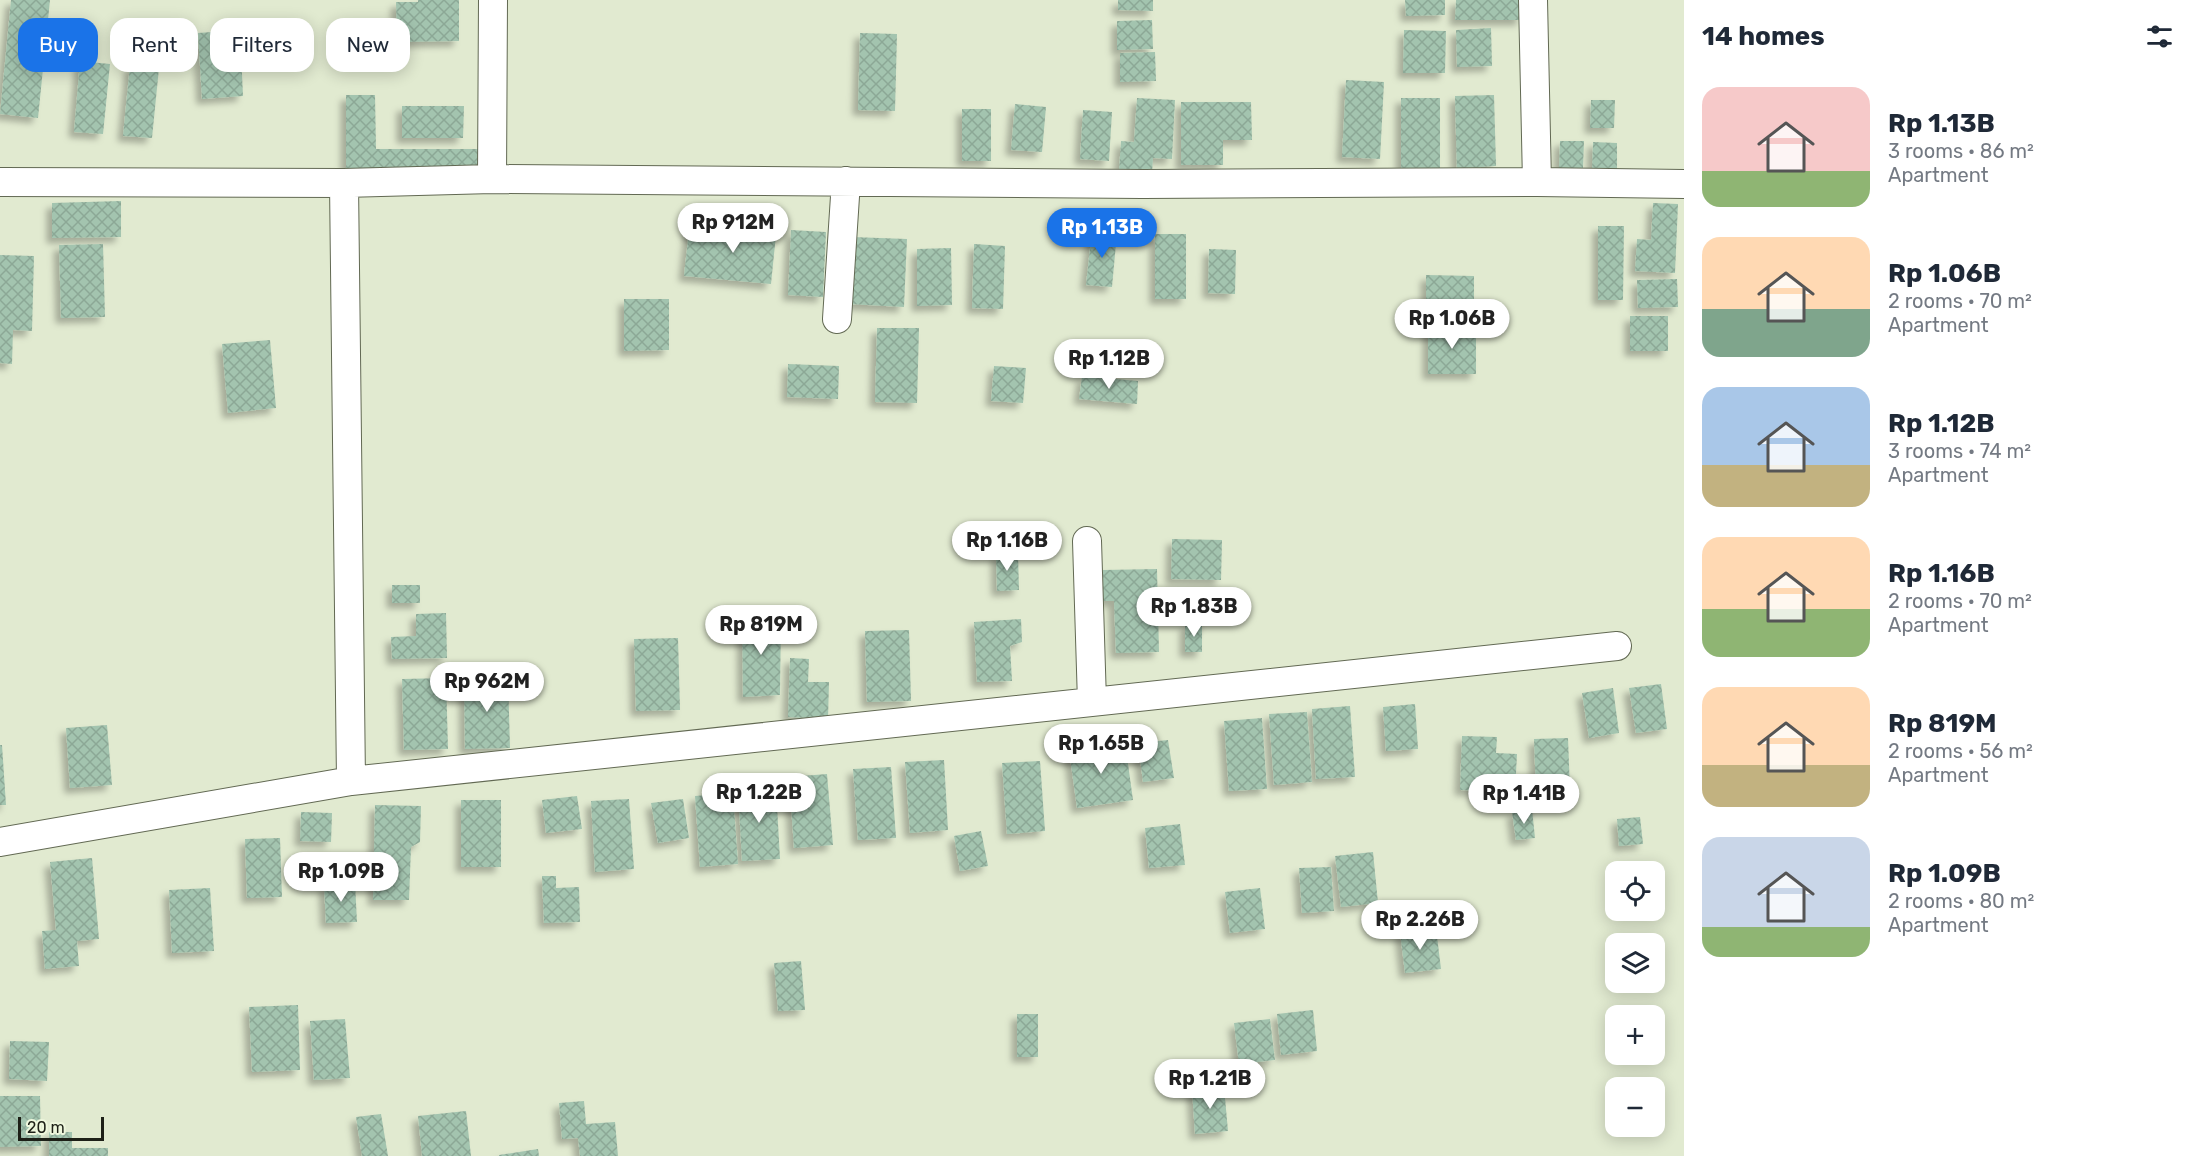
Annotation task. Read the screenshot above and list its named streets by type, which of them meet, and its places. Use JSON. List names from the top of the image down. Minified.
{"scale_bar":"20 m","page":{"heading":"14 homes","chip":["Buy","Rent","Filters","New"],"list":[{"name":"Rp 1.13B","note":"3 rooms · 86 m² · Apartment"},{"name":"Rp 1.06B","note":"2 rooms · 70 m² · Apartment"},{"name":"Rp 1.12B","note":"3 rooms · 74 m² · Apartment"},{"name":"Rp 1.16B","note":"2 rooms · 70 m² · Apartment"},{"name":"Rp 819M","note":"2 rooms · 56 m² · Apartment"},{"name":"Rp 1.09B","note":"2 rooms · 80 m² · Apartment"}],"price":["Rp 912M","Rp 1.13B","Rp 1.06B","Rp 1.12B","Rp 1.16B","Rp 1.83B","Rp 819M","Rp 962M","Rp 1.65B","Rp 1.22B","Rp 1.41B","Rp 1.09B","Rp 2.26B","Rp 1.21B"],"map_buttons":["+","−"],"scale":"20 m"}}
